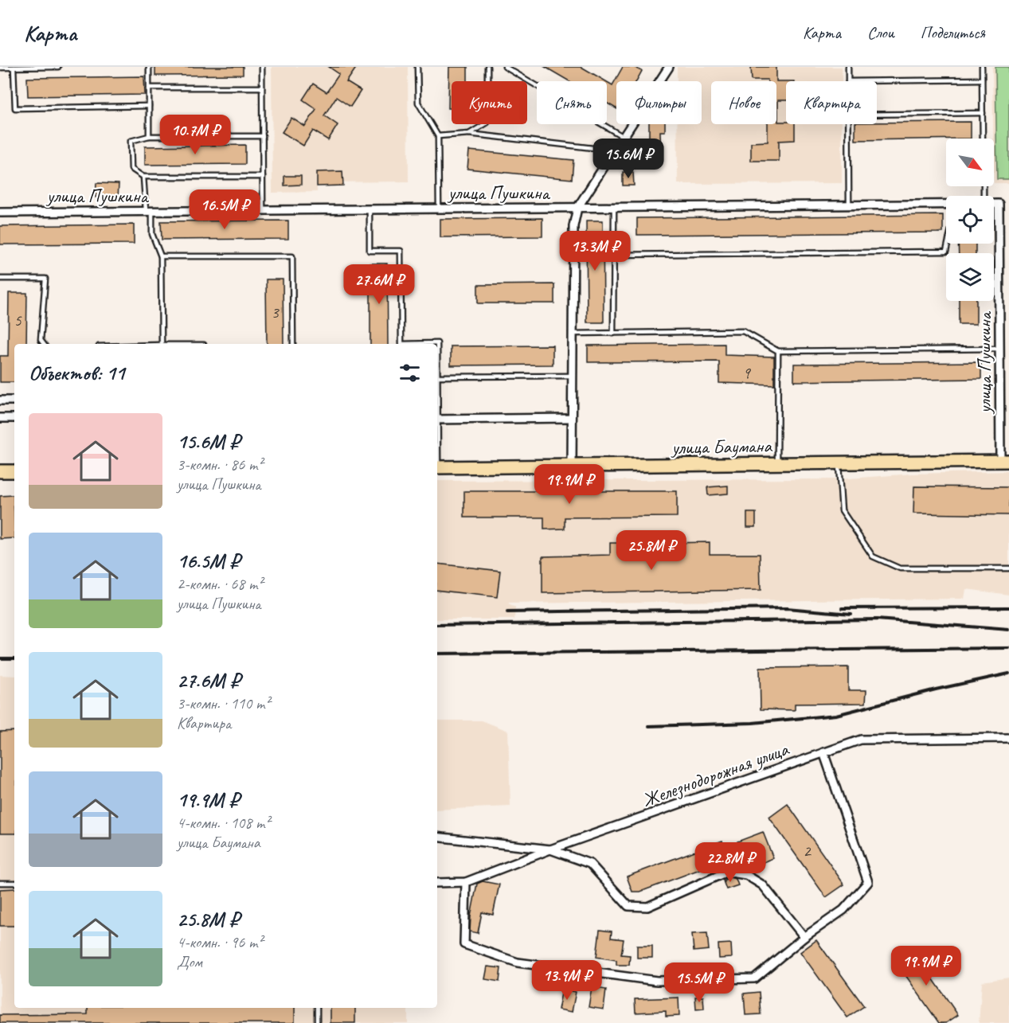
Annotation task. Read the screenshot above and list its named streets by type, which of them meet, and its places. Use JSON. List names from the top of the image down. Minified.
{"streets":{"main road":["улица Баумана"],"street":["улица Пушкина","Железнодорожная улица"]},"crossings":[["улица Пушкина","улица Баумана"]],"house_numbers":["3","5","9","2"],"north":"bottom right","page":{"header":"Карта","nav":["Карта","Слои","Поделиться"],"chip":["Купить","Снять","Фильтры","Новое","Квартира"],"price":["10.7M ₽","15.6M ₽","16.5M ₽","13.3M ₽","27.6M ₽","19.9M ₽","25.8M ₽","22.8M ₽","19.9M ₽","13.9M ₽","15.5M ₽"],"heading":"Объектов: 11","list":[{"name":"15.6M ₽","note":"3-комн. · 86 m² · улица Пушкина"},{"name":"16.5M ₽","note":"2-комн. · 68 m² · улица Пушкина"},{"name":"27.6M ₽","note":"3-комн. · 110 m² · Квартира"},{"name":"19.9M ₽","note":"4-комн. · 108 m² · улица Баумана"},{"name":"25.8M ₽","note":"4-комн. · 96 m² · Дом"}]}}
